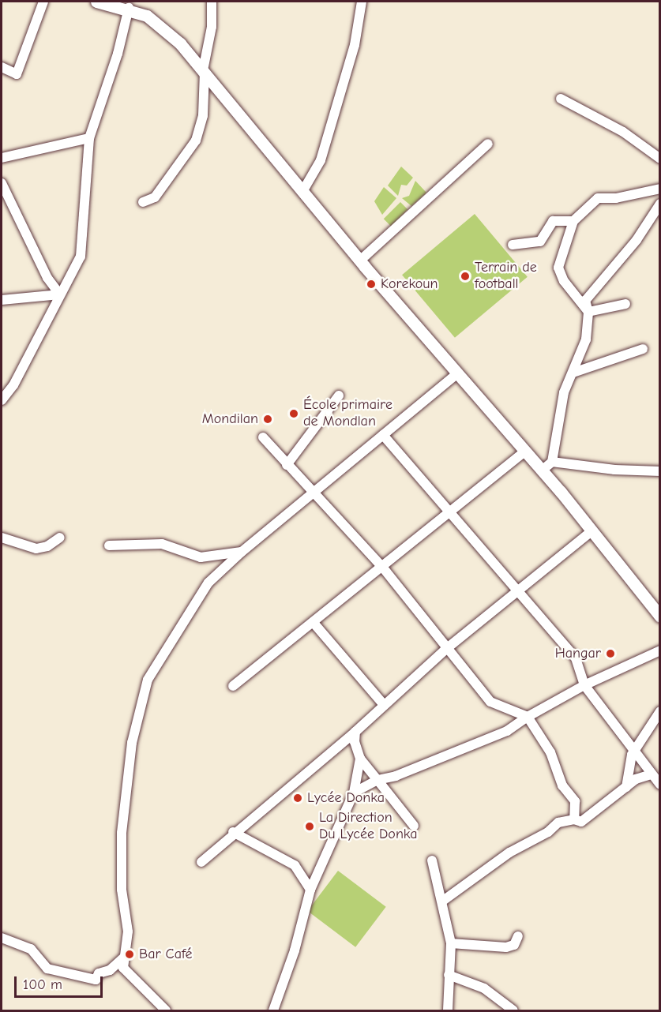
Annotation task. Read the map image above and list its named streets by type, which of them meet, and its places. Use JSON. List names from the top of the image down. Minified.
{"places":["Terrain de football","Korekoun","École primaire de Mondlan","Mondilan","Hangar","Lycée Donka","La Direction Du Lycée Donka","Bar Café"],"scale_bar":"100 m"}
